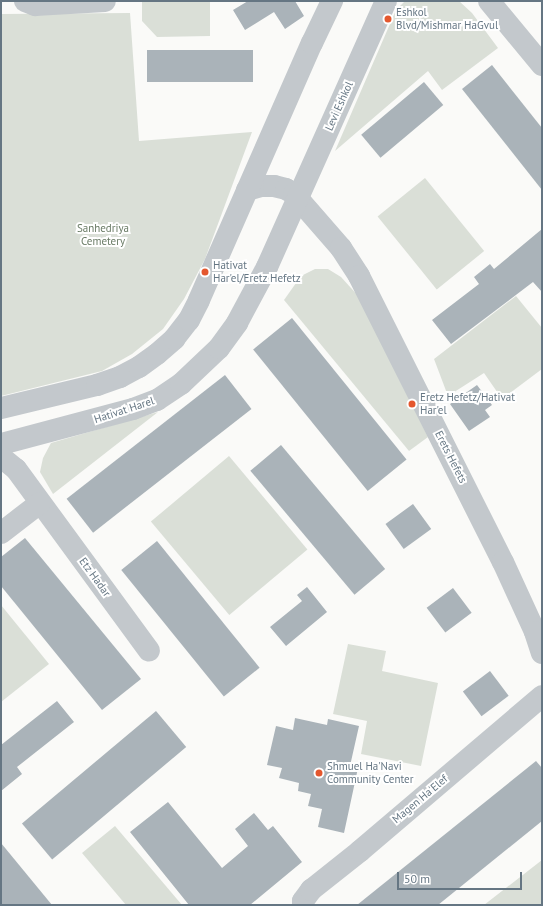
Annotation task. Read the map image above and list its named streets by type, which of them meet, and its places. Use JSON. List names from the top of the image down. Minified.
{"streets":{"street":["Levi Eshkol","Hativat Harel","Erets Hefets","Etz Hadar","Magen Ha'Elef"]},"crossings":[["Levi Eshkol","Hativat Harel"],["Levi Eshkol","Erets Hefets"],["Hativat Harel","Erets Hefets"],["Hativat Harel","Etz Hadar"]],"parks":["Sanhedriya Cemetery"],"places":["Eshkol Blvd/Mishmar HaGvul","Hativat Har'el/Eretz Hefetz","Eretz Hefetz/Hativat Har'el","Shmuel Ha'Navi Community Center"],"scale_bar":"50 m"}
